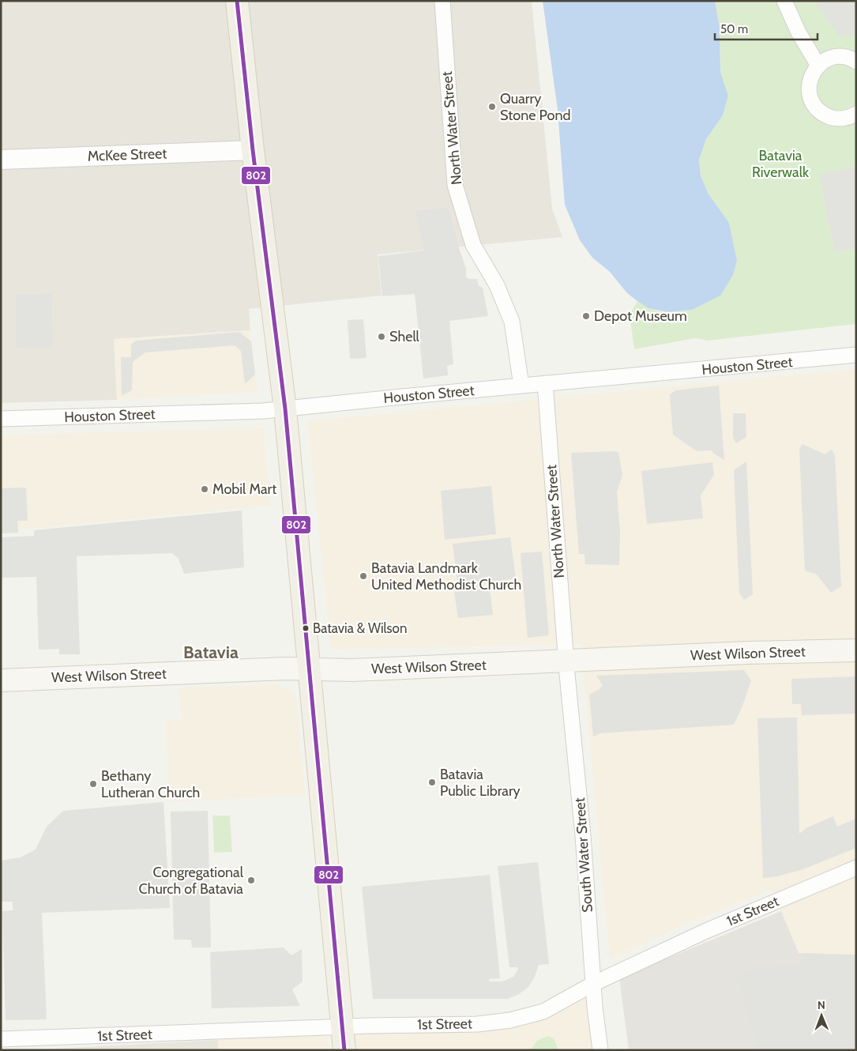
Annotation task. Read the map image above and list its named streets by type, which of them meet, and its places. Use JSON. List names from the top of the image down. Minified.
{"streets":{"main road":["West Wilson Street"],"street":["North Water Street","McKee Street","Houston Street","South Water Street","1st Street"]},"crossings":[["North Water Street","Houston Street"],["North Water Street","West Wilson Street"],["North Water Street","South Water Street"],["West Wilson Street","South Water Street"],["South Water Street","1st Street"]],"districts":["Batavia"],"parks":["Batavia Riverwalk"],"places":["Quarry Stone Pond","Depot Museum","Shell","Mobil Mart","Batavia Landmark United Methodist Church","Batavia & Wilson","Batavia Public Library","Bethany Lutheran Church","Congregational Church of Batavia"],"lines":["transit line 802"],"scale_bar":"50 m","north":"top"}
